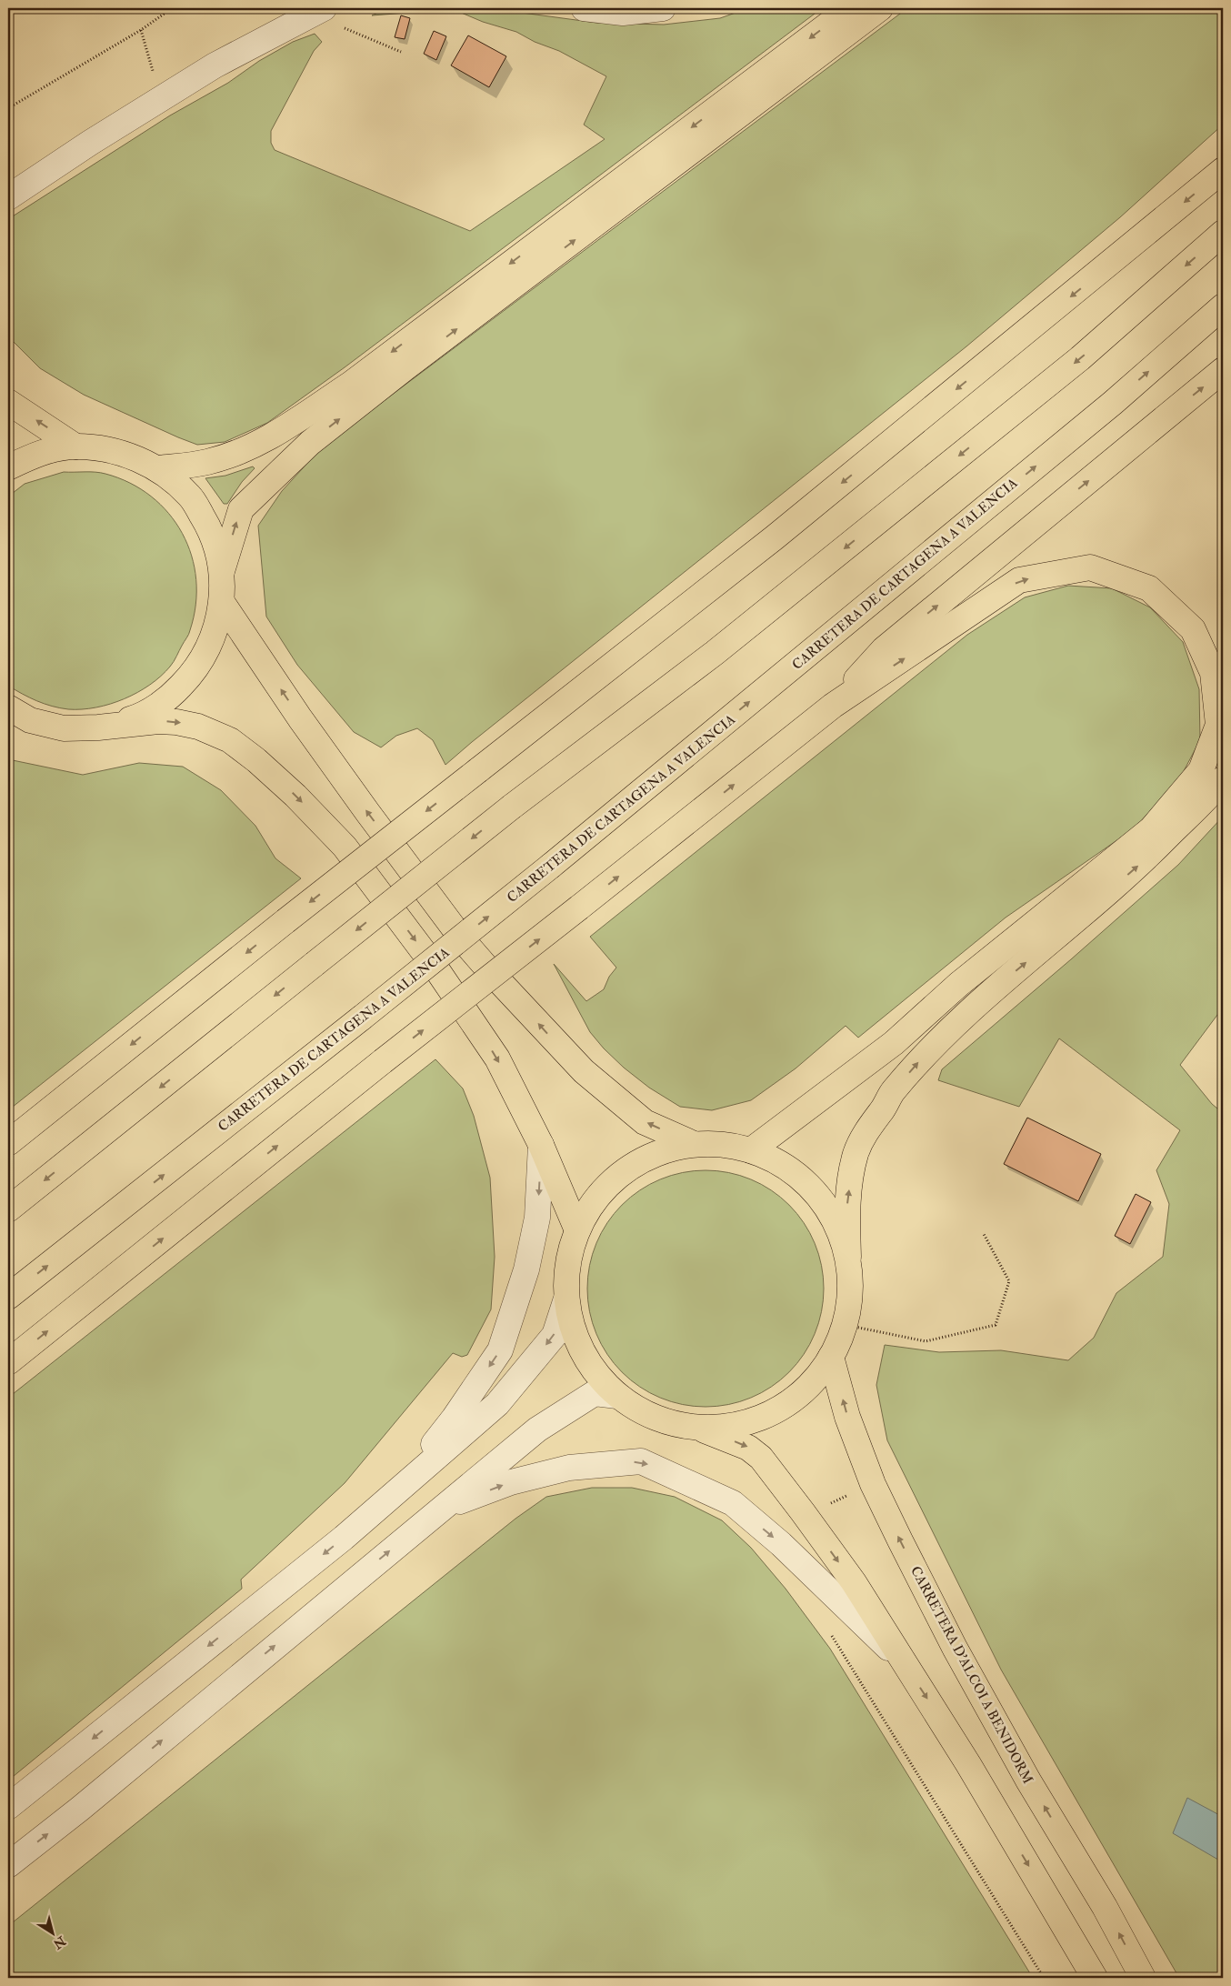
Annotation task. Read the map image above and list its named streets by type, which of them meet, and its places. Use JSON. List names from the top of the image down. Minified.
{"streets":{"main road":["CARRETERA DE CARTAGENA A VALENCIA","CARRETERA D'ALCOI A BENIDORM"]},"north":"bottom right"}
